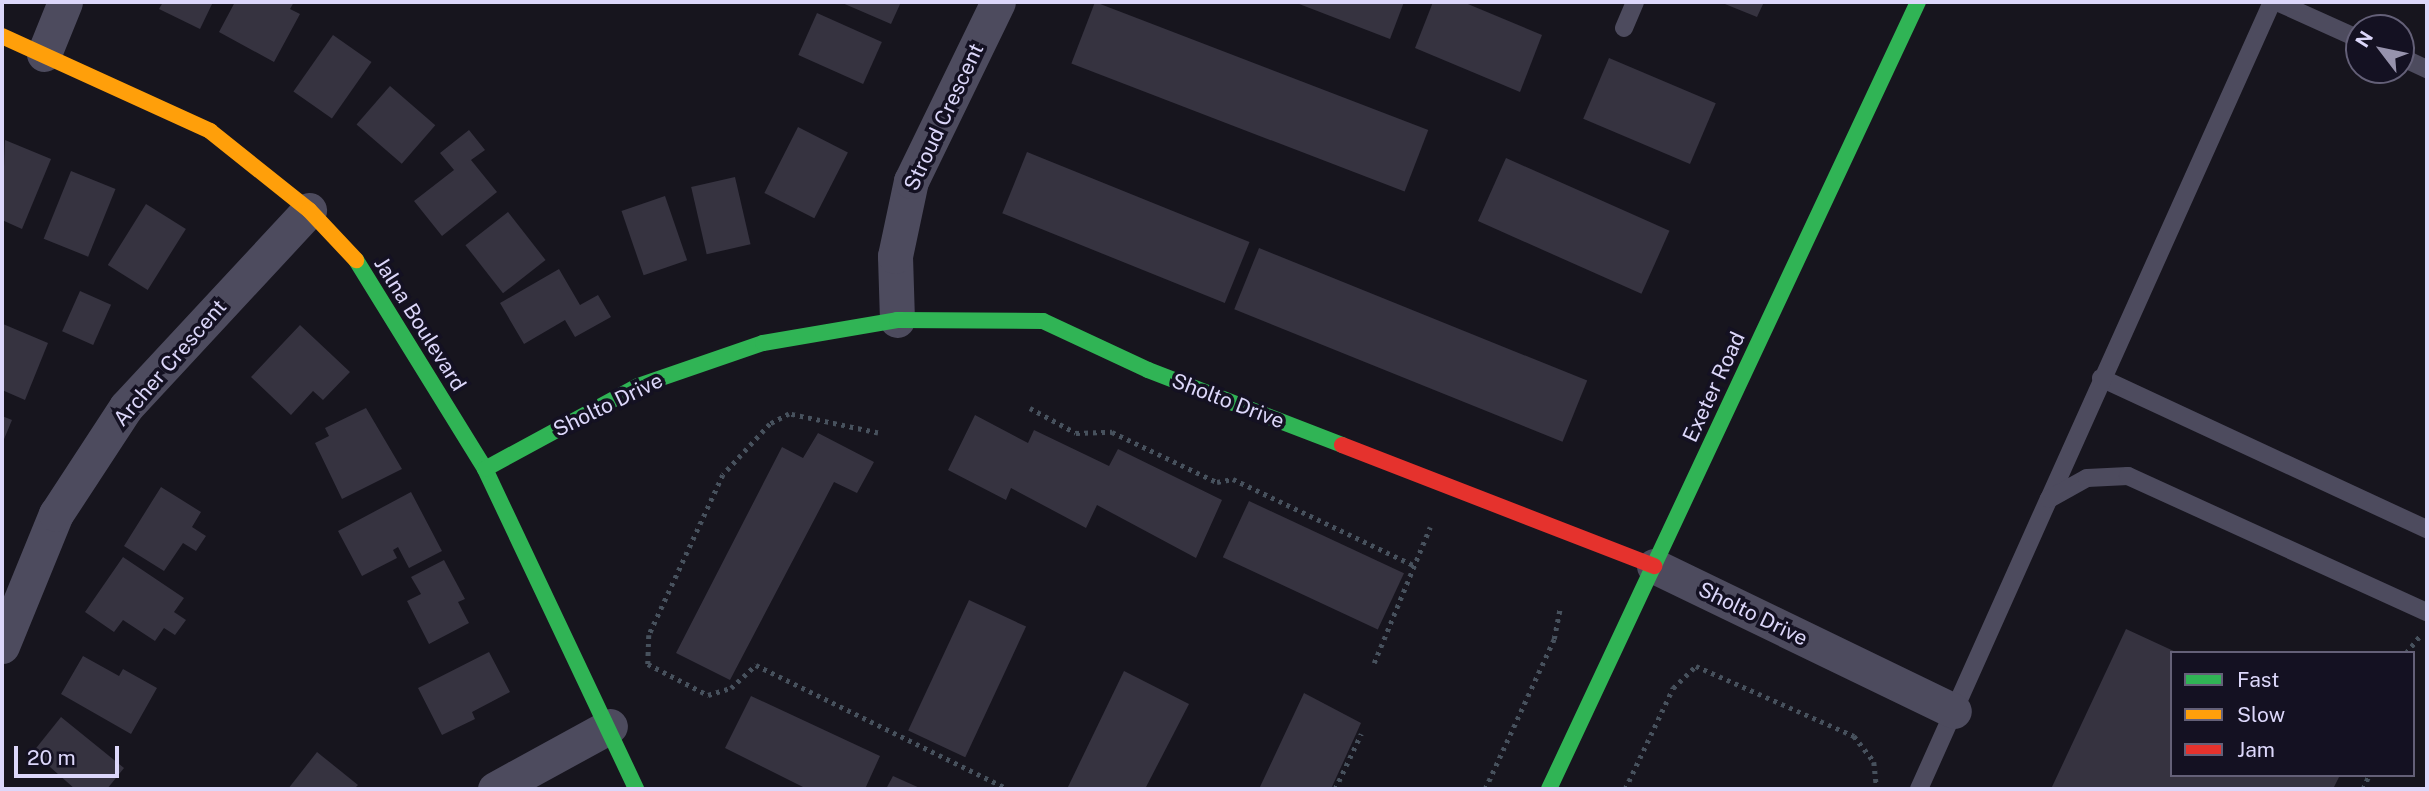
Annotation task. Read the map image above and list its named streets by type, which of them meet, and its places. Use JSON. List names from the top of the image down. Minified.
{"streets":{"street":["Stroud Crescent","Jalna Boulevard","Archer Crescent","Exeter Road","Sholto Drive"]},"crossings":[["Stroud Crescent","Sholto Drive"],["Jalna Boulevard","Archer Crescent"],["Jalna Boulevard","Sholto Drive"],["Exeter Road","Sholto Drive"]],"legend":["Fast","Slow","Jam"],"scale_bar":"20 m","north":"top left"}
